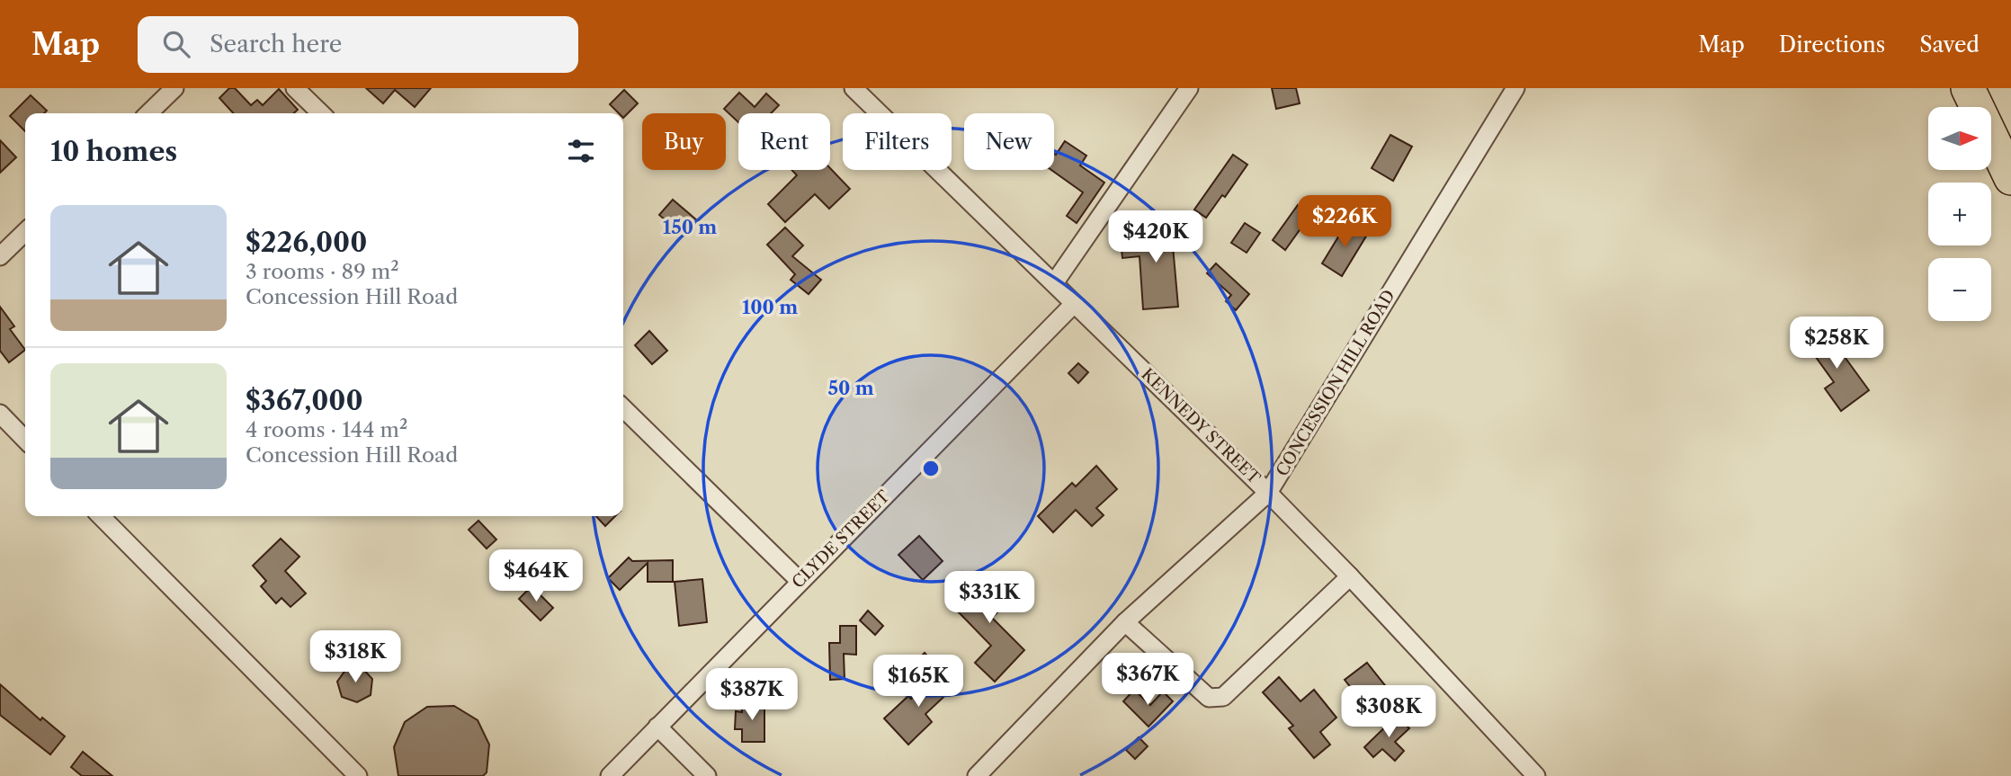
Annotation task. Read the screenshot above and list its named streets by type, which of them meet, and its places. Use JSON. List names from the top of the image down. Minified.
{"streets":{"street":["CONCESSION HILL ROAD","KENNEDY STREET","CLYDE STREET"]},"crossings":[["CONCESSION HILL ROAD","KENNEDY STREET"],["KENNEDY STREET","CLYDE STREET"]],"north":"right","page":{"header":"Map","search":"Search here","nav":["Map","Directions","Saved"],"map_buttons":["+","−"],"chip":["Buy","Rent","Filters","New"],"heading":"10 homes","list":[{"name":"$226,000","note":"3 rooms · 89 m² · Concession Hill Road"},{"name":"$367,000","note":"4 rooms · 144 m² · Concession Hill Road"}],"price":["$226K","$420K","$258K","$464K","$331K","$318K","$367K","$165K","$387K","$308K"]},"rings":["150 m","100 m","50 m"]}
